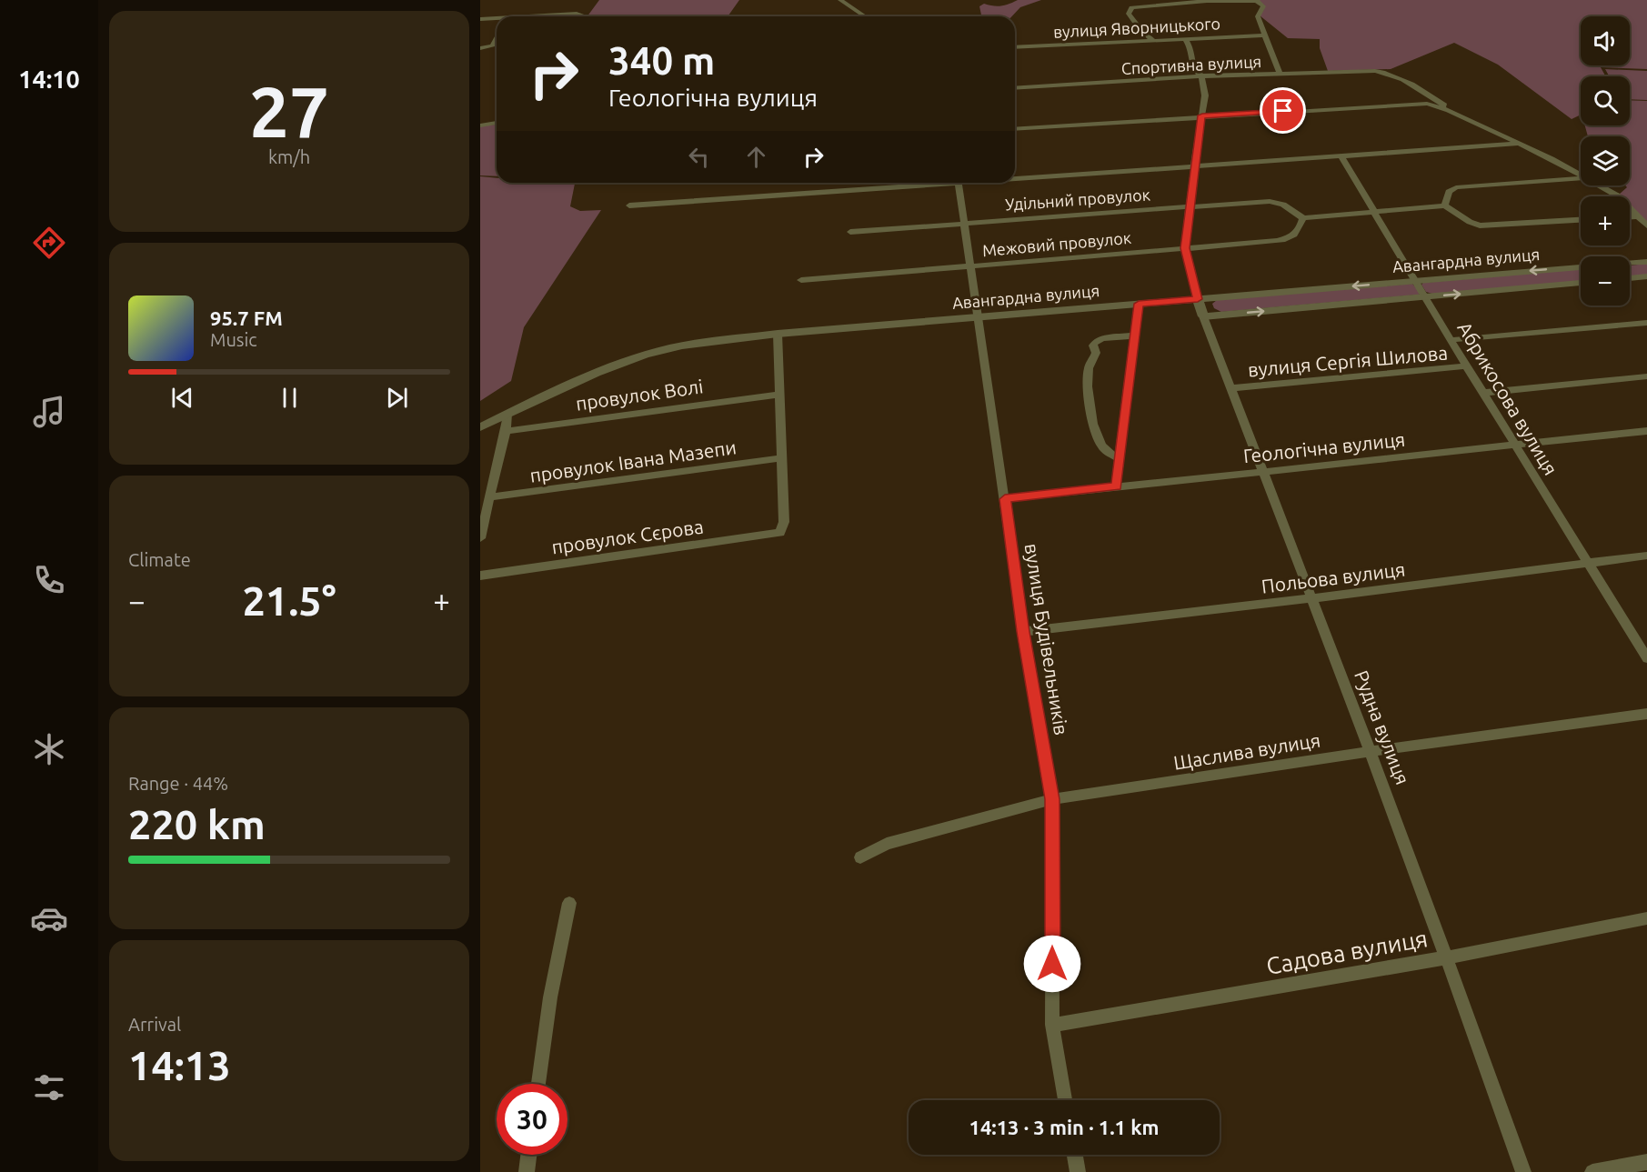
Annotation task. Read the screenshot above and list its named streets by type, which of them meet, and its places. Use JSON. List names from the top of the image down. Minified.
{"streets":{"street":["вулиця Яворницького","Спортивна вулиця","Удільний провулок","Межовий провулок","Авангардна вулиця","вулиця Сергія Шилова","провулок Волі","Абрикосова вулиця","Геологічна вулиця","провулок Івана Мазепи","провулок Сєрова","Польова вулиця","вулиця Будівельників","Рудна вулиця","Щаслива вулиця","Садова вулиця"]},"crossings":[["Удільний провулок","Межовий провулок"],["Удільний провулок","вулиця Будівельників"],["Межовий провулок","вулиця Будівельників"],["Авангардна вулиця","Абрикосова вулиця"],["Авангардна вулиця","вулиця Будівельників"],["Авангардна вулиця","Рудна вулиця"],["вулиця Сергія Шилова","Абрикосова вулиця"],["вулиця Сергія Шилова","Рудна вулиця"],["Абрикосова вулиця","Геологічна вулиця"],["Абрикосова вулиця","Польова вулиця"],["Геологічна вулиця","вулиця Будівельників"],["Геологічна вулиця","Рудна вулиця"],["провулок Івана Мазепи","провулок Сєрова"],["Польова вулиця","вулиця Будівельників"],["Польова вулиця","Рудна вулиця"],["вулиця Будівельників","Щаслива вулиця"],["вулиця Будівельників","Садова вулиця"],["Рудна вулиця","Щаслива вулиця"],["Рудна вулиця","Садова вулиця"]],"page":{"tabs":"14:10","tile":[["27","km/h"],"Climate",["Range · 44%","220 km"],["Arrival","14:13"]],"map_buttons":["+","−"],"turn":["340 m","Геологічна вулиця"],"song":["95.7 FM","Music"],"heat":["−","21.5°","+"],"limit":"30","trip":"14:13 · 3 min · 1.1 km"}}
